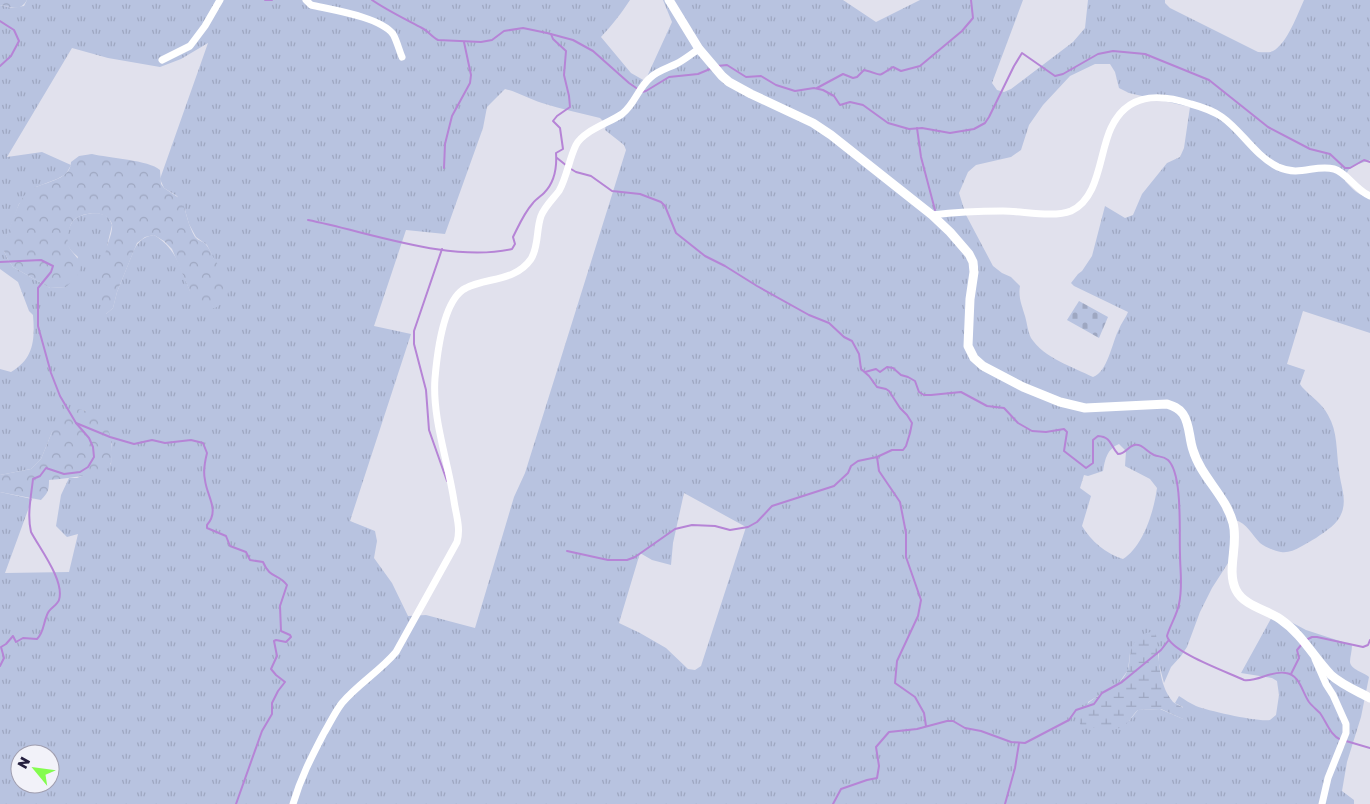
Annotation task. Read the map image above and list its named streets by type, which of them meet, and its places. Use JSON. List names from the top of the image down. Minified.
{"north":"top left"}
